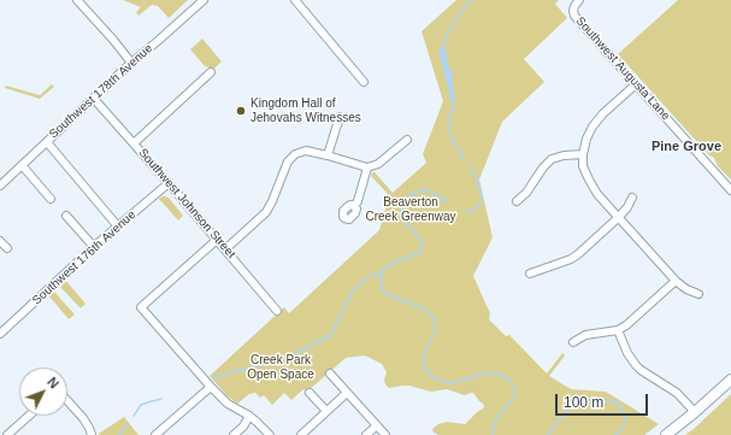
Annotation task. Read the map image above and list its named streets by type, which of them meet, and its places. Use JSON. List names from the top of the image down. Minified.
{"streets":{"street":["Southwest Augusta Lane","Southwest 178th Avenue","Southwest Johnson Street","Southwest 176th Avenue"]},"crossings":[["Southwest 178th Avenue","Southwest Johnson Street"],["Southwest Johnson Street","Southwest 176th Avenue"]],"districts":["Pine Grove"],"parks":["Beaverton Creek Greenway","Creek Park Open Space"],"places":["Kingdom Hall of Jehovahs Witnesses"],"scale_bar":"100 m","north":"top right"}
